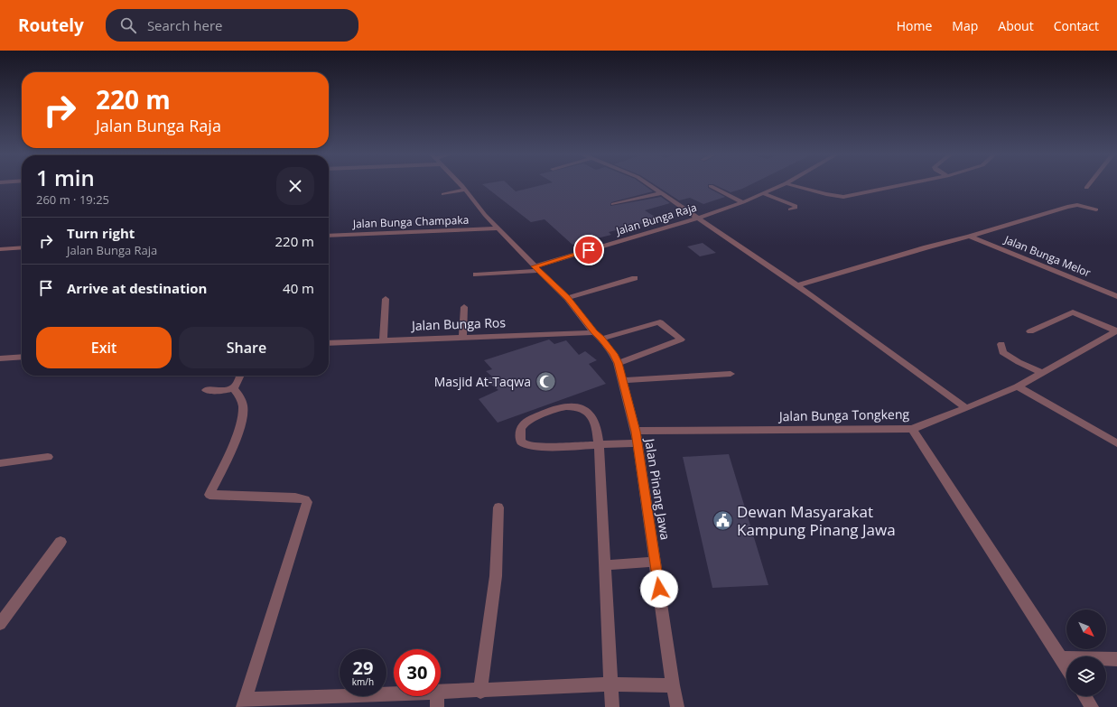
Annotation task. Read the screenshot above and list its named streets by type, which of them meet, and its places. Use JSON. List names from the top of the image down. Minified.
{"streets":{"street":["Jalan Bunga Raja","Jalan Bunga Champaka","Jalan Bunga Melor","Jalan Bunga Ros","Jalan Bunga Tongkeng","Jalan Pinang Jawa"]},"crossings":[["Jalan Bunga Raja","Jalan Pinang Jawa"],["Jalan Bunga Champaka","Jalan Pinang Jawa"],["Jalan Bunga Ros","Jalan Pinang Jawa"],["Jalan Bunga Tongkeng","Jalan Pinang Jawa"]],"places":{"mosque":["Masjid At-Taqwa"],"public building":["Dewan Masyarakat Kampung Pinang Jawa"]},"north":"bottom right","page":{"header":"Routely","search":"Search here","nav":["Home","Map","About","Contact"],"turn":["220 m","Jalan Bunga Raja"],"heading":["1 min","260 m · 19:25"],"list":[{"name":"Turn right","note":"Jalan Bunga Raja","value":"220 m"},{"name":"Arrive at destination","value":"40 m"}],"buttons":["Exit","Share"],"speed":"29 km/h","limit":"30"}}
